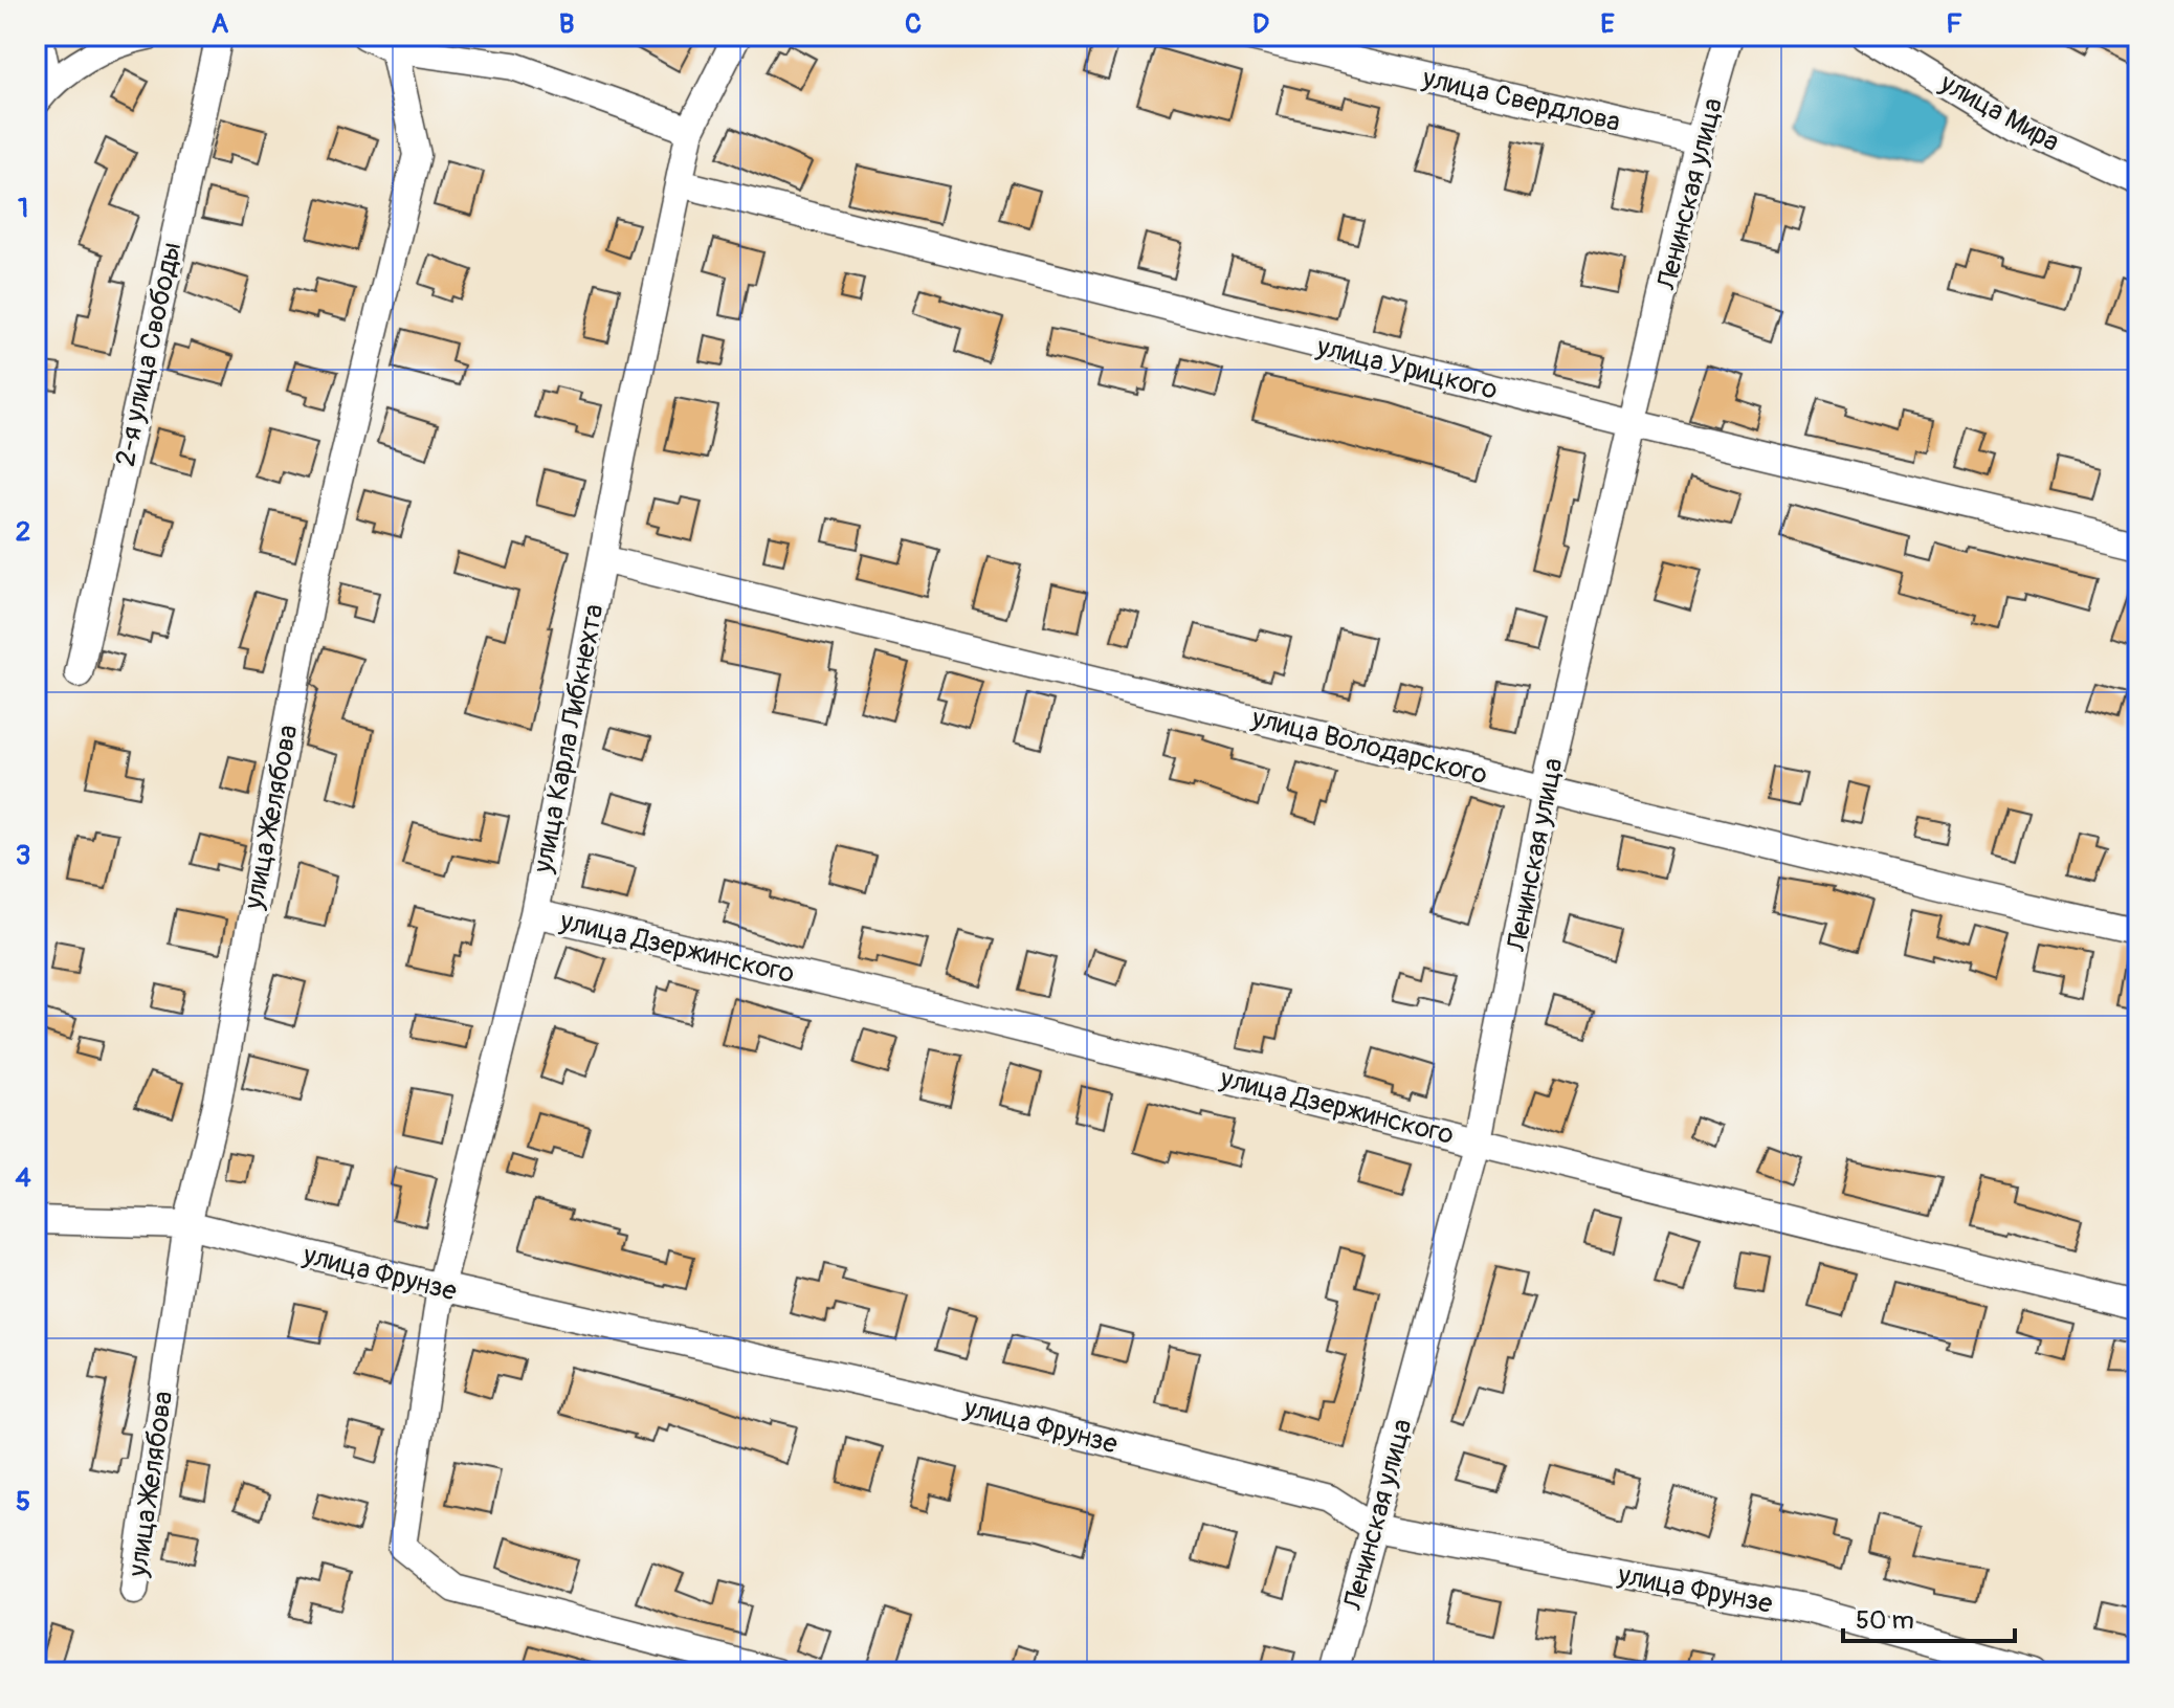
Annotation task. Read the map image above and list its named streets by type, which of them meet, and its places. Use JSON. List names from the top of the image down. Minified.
{"streets":{"street":["улица Свердлова","улица Мира","Ленинская улица","2-я улица Свободы","улица Урицкого","улица Карла Либкнехта","улица Володарского","улица Желябова","улица Дзержинского","улица Фрунзе"]},"crossings":[["улица Свердлова","Ленинская улица"],["Ленинская улица","улица Урицкого"],["Ленинская улица","улица Володарского"],["Ленинская улица","улица Дзержинского"],["Ленинская улица","улица Фрунзе"],["улица Урицкого","улица Карла Либкнехта"],["улица Карла Либкнехта","улица Володарского"],["улица Карла Либкнехта","улица Дзержинского"],["улица Карла Либкнехта","улица Фрунзе"],["улица Желябова","улица Фрунзе"]],"scale_bar":"50 m","grid":{"columns":["A","B","C","D","E","F"],"rows":["1","2","3","4","5"]}}
